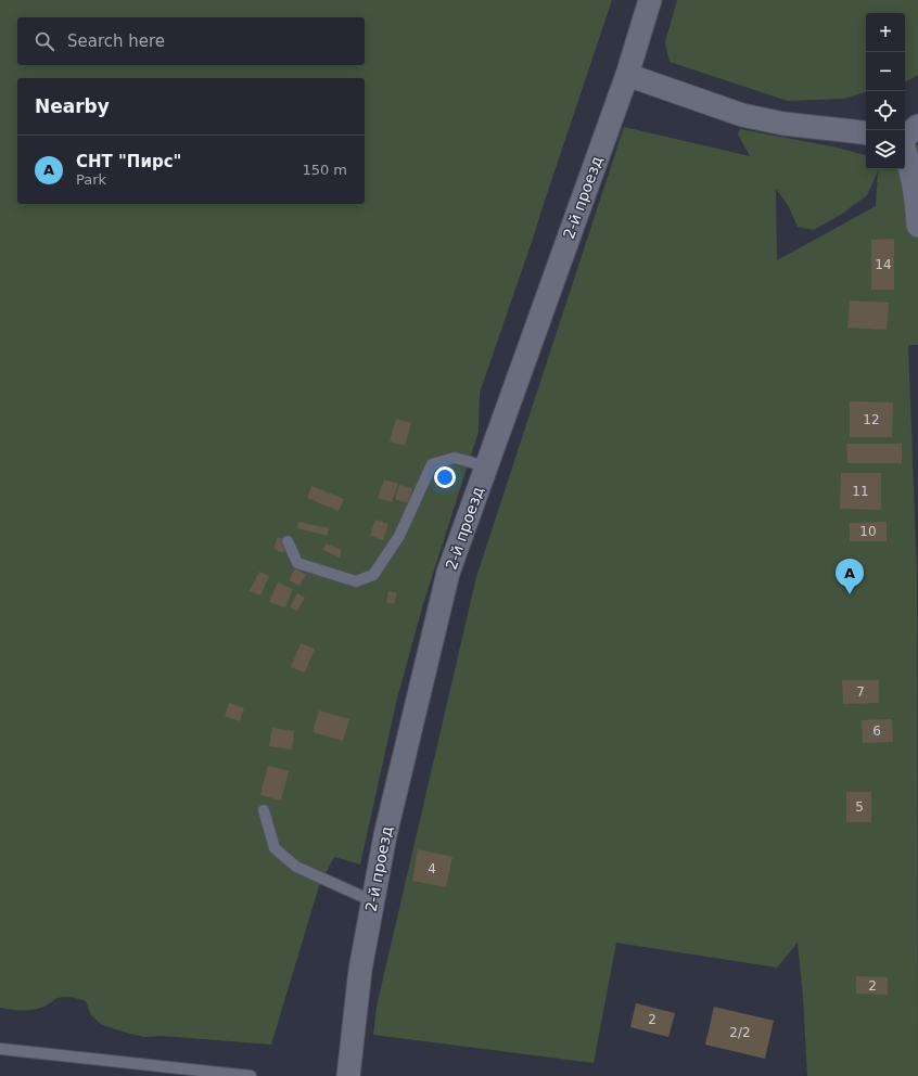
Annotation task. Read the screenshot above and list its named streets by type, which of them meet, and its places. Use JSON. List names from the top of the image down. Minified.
{"streets":{"street":["2-й проезд"]},"house_numbers":["14","12","11","10","7","6","5","4","2","2","2/2"],"page":{"map_buttons":["+","−"],"search":"Search here","heading":"Nearby","list":[{"mark":"A","name":"СНТ \"Пирс\"","note":"Park","value":"150 m"}],"pins":"A"}}
